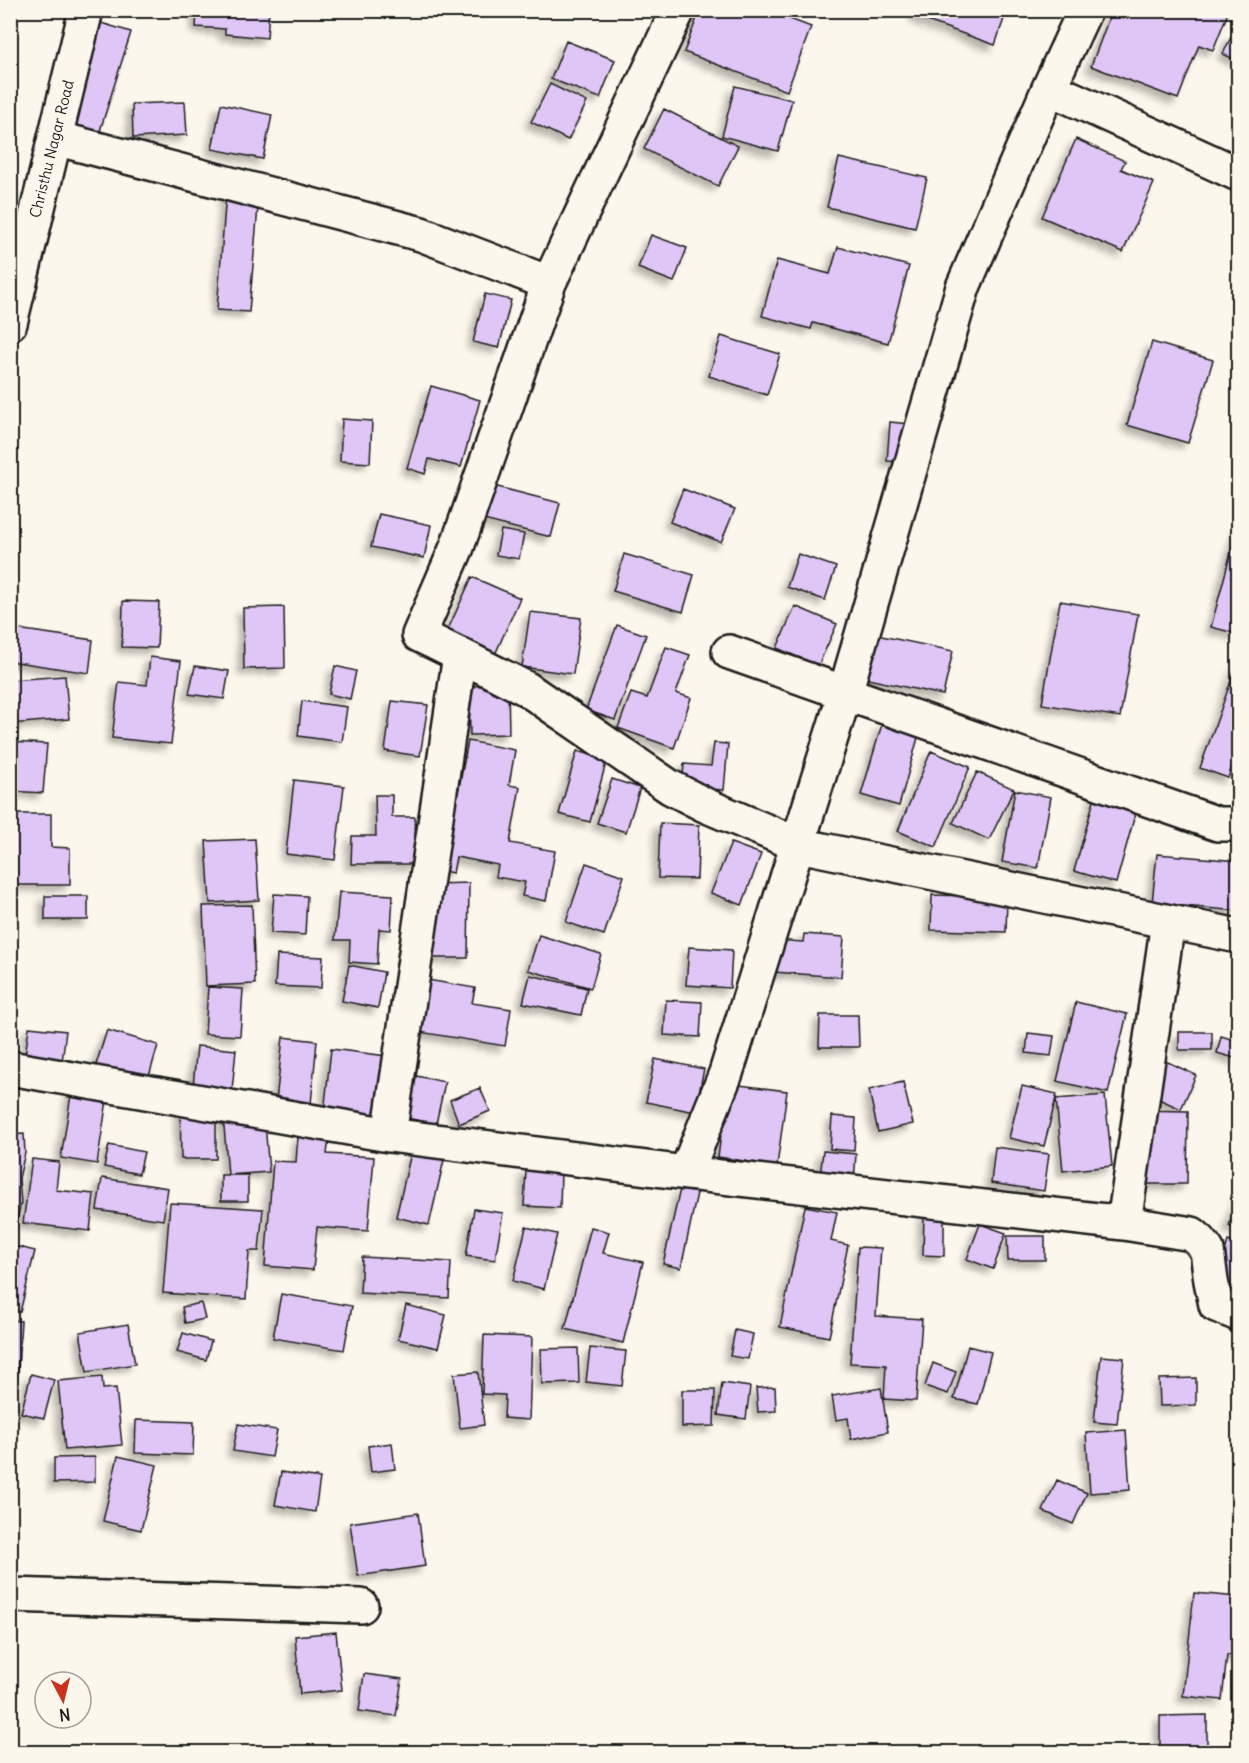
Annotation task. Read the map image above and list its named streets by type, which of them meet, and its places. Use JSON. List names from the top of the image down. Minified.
{"streets":{"street":["Christhu Nagar Road"]},"north":"bottom"}
